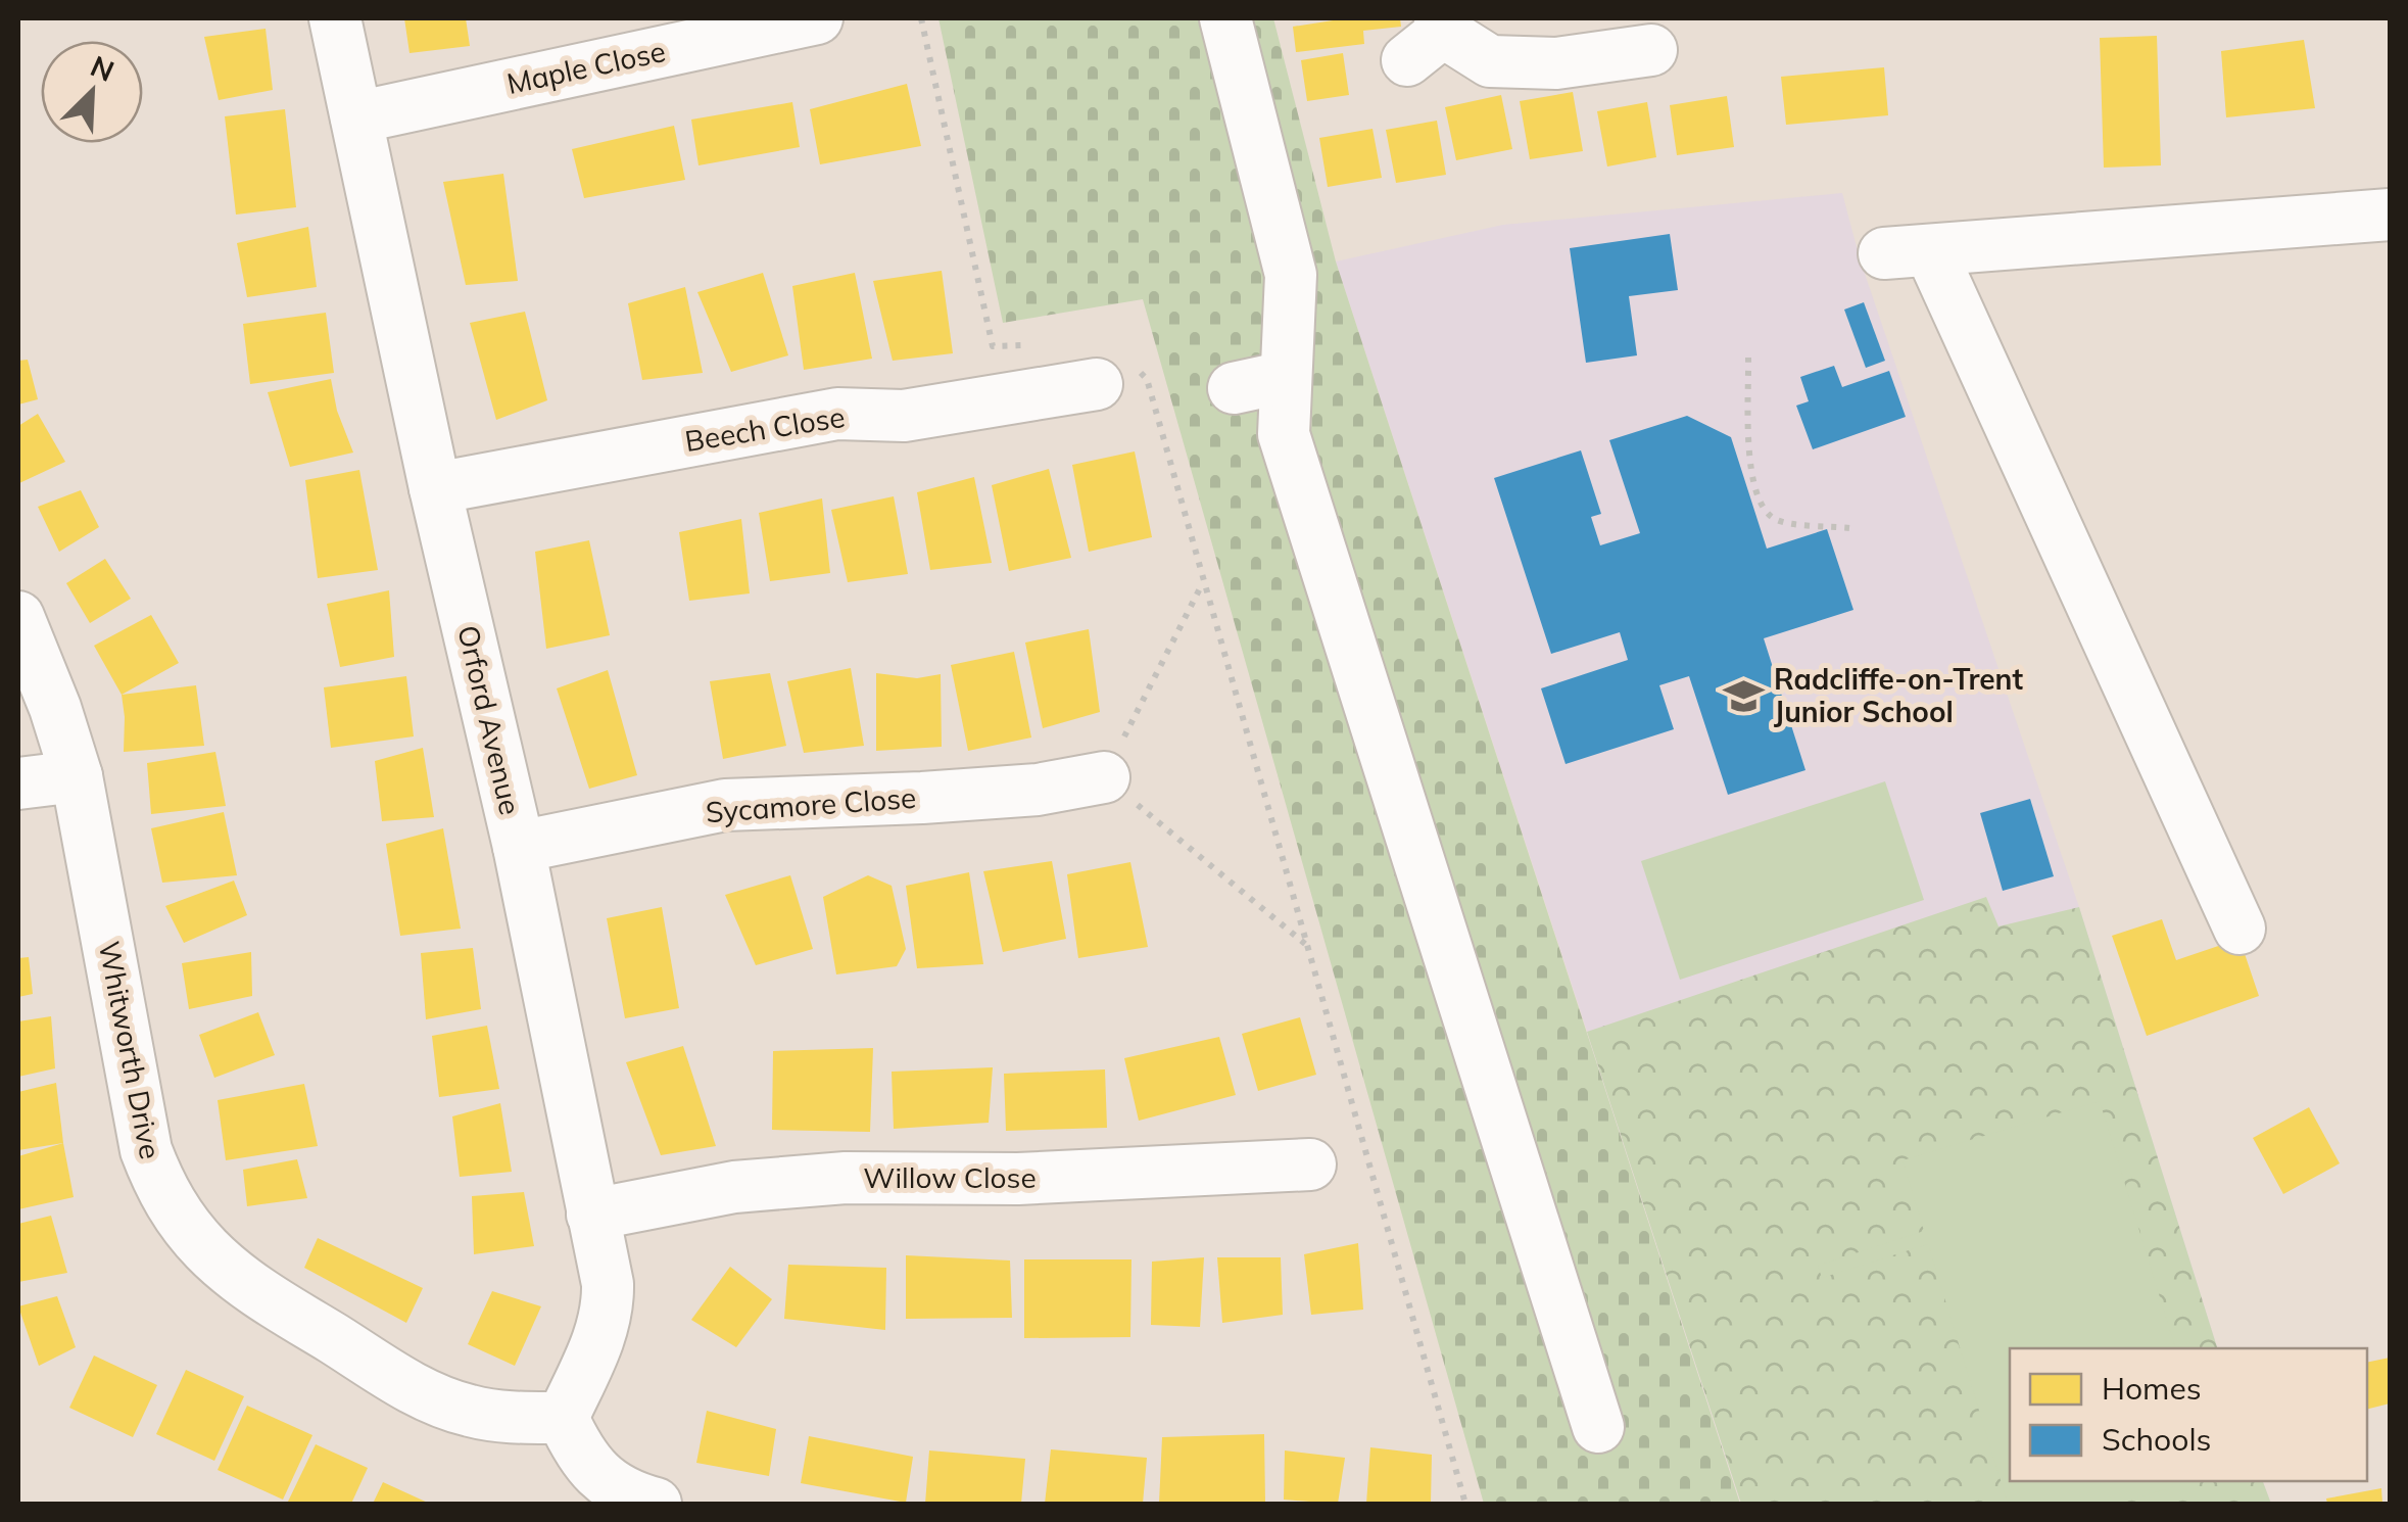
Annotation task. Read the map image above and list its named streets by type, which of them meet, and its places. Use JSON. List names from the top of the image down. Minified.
{"streets":{"street":["Maple Close","Beech Close","Orford Avenue","Sycamore Close","Whitworth Drive","Willow Close"]},"crossings":[["Maple Close","Orford Avenue"],["Beech Close","Orford Avenue"],["Orford Avenue","Sycamore Close"],["Orford Avenue","Whitworth Drive"],["Orford Avenue","Willow Close"]],"places":{"school or university":["Radcliffe-on-Trent Junior School"]},"legend":["Homes","Schools"],"north":"top right"}
